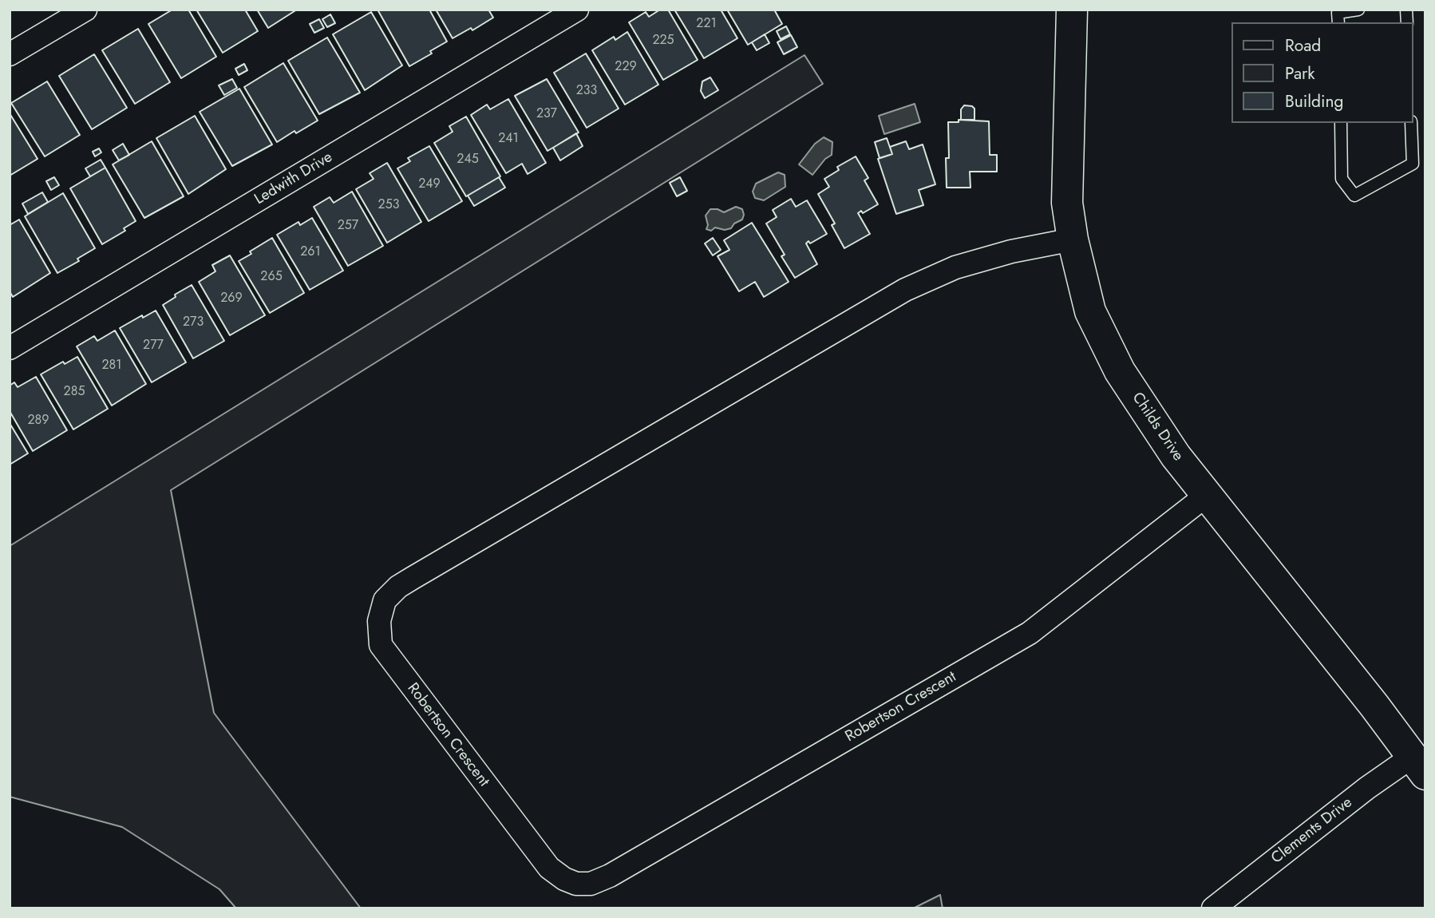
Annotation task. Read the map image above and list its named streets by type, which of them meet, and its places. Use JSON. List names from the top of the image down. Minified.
{"streets":{"street":["Ledwith Drive","Childs Drive","Robertson Crescent","Clements Drive"]},"crossings":[["Childs Drive","Robertson Crescent"],["Childs Drive","Clements Drive"]],"house_numbers":["221","225","229","233","237","241","245","249","253","257","261","265","269","273","277","281","285","289"],"legend":["Road","Park","Building"]}
